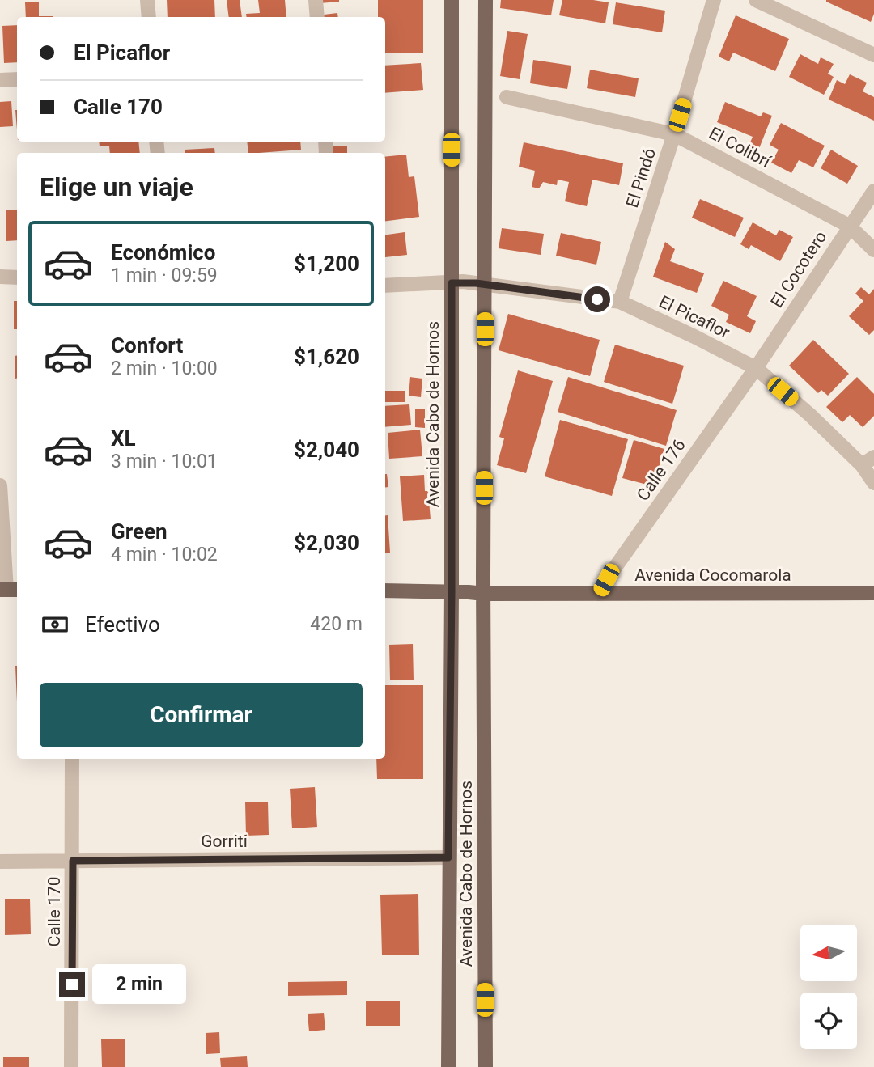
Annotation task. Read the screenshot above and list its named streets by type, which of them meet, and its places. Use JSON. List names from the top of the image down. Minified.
{"streets":{"main road":["Avenida Cabo de Hornos","Avenida Cocomarola"],"street":["El Colibrí","El Pindó","El Cocotero","El Picaflor","Calle 176","Gorriti","Calle 170"]},"crossings":[["El Colibrí","El Pindó"],["El Colibrí","El Cocotero"],["El Pindó","El Picaflor"],["El Cocotero","El Picaflor"],["El Cocotero","Calle 176"],["El Picaflor","Avenida Cabo de Hornos"],["El Picaflor","Calle 176"],["Avenida Cabo de Hornos","Avenida Cocomarola"],["Avenida Cabo de Hornos","Gorriti"],["Calle 176","Avenida Cocomarola"],["Gorriti","Calle 170"]],"north":"left","page":{"banner":["El Picaflor","Calle 170"],"heading":"Elige un viaje","list":[{"name":"Económico","note":"1 min · 09:59","value":"$1,200"},{"name":"Confort","note":"2 min · 10:00","value":"$1,620"},{"name":"XL","note":"3 min · 10:01","value":"$2,040"},{"name":"Green","note":"4 min · 10:02","value":"$2,030"}],"pay":["Efectivo","420 m"],"buttons":"Confirmar","bubble":"2 min"}}
